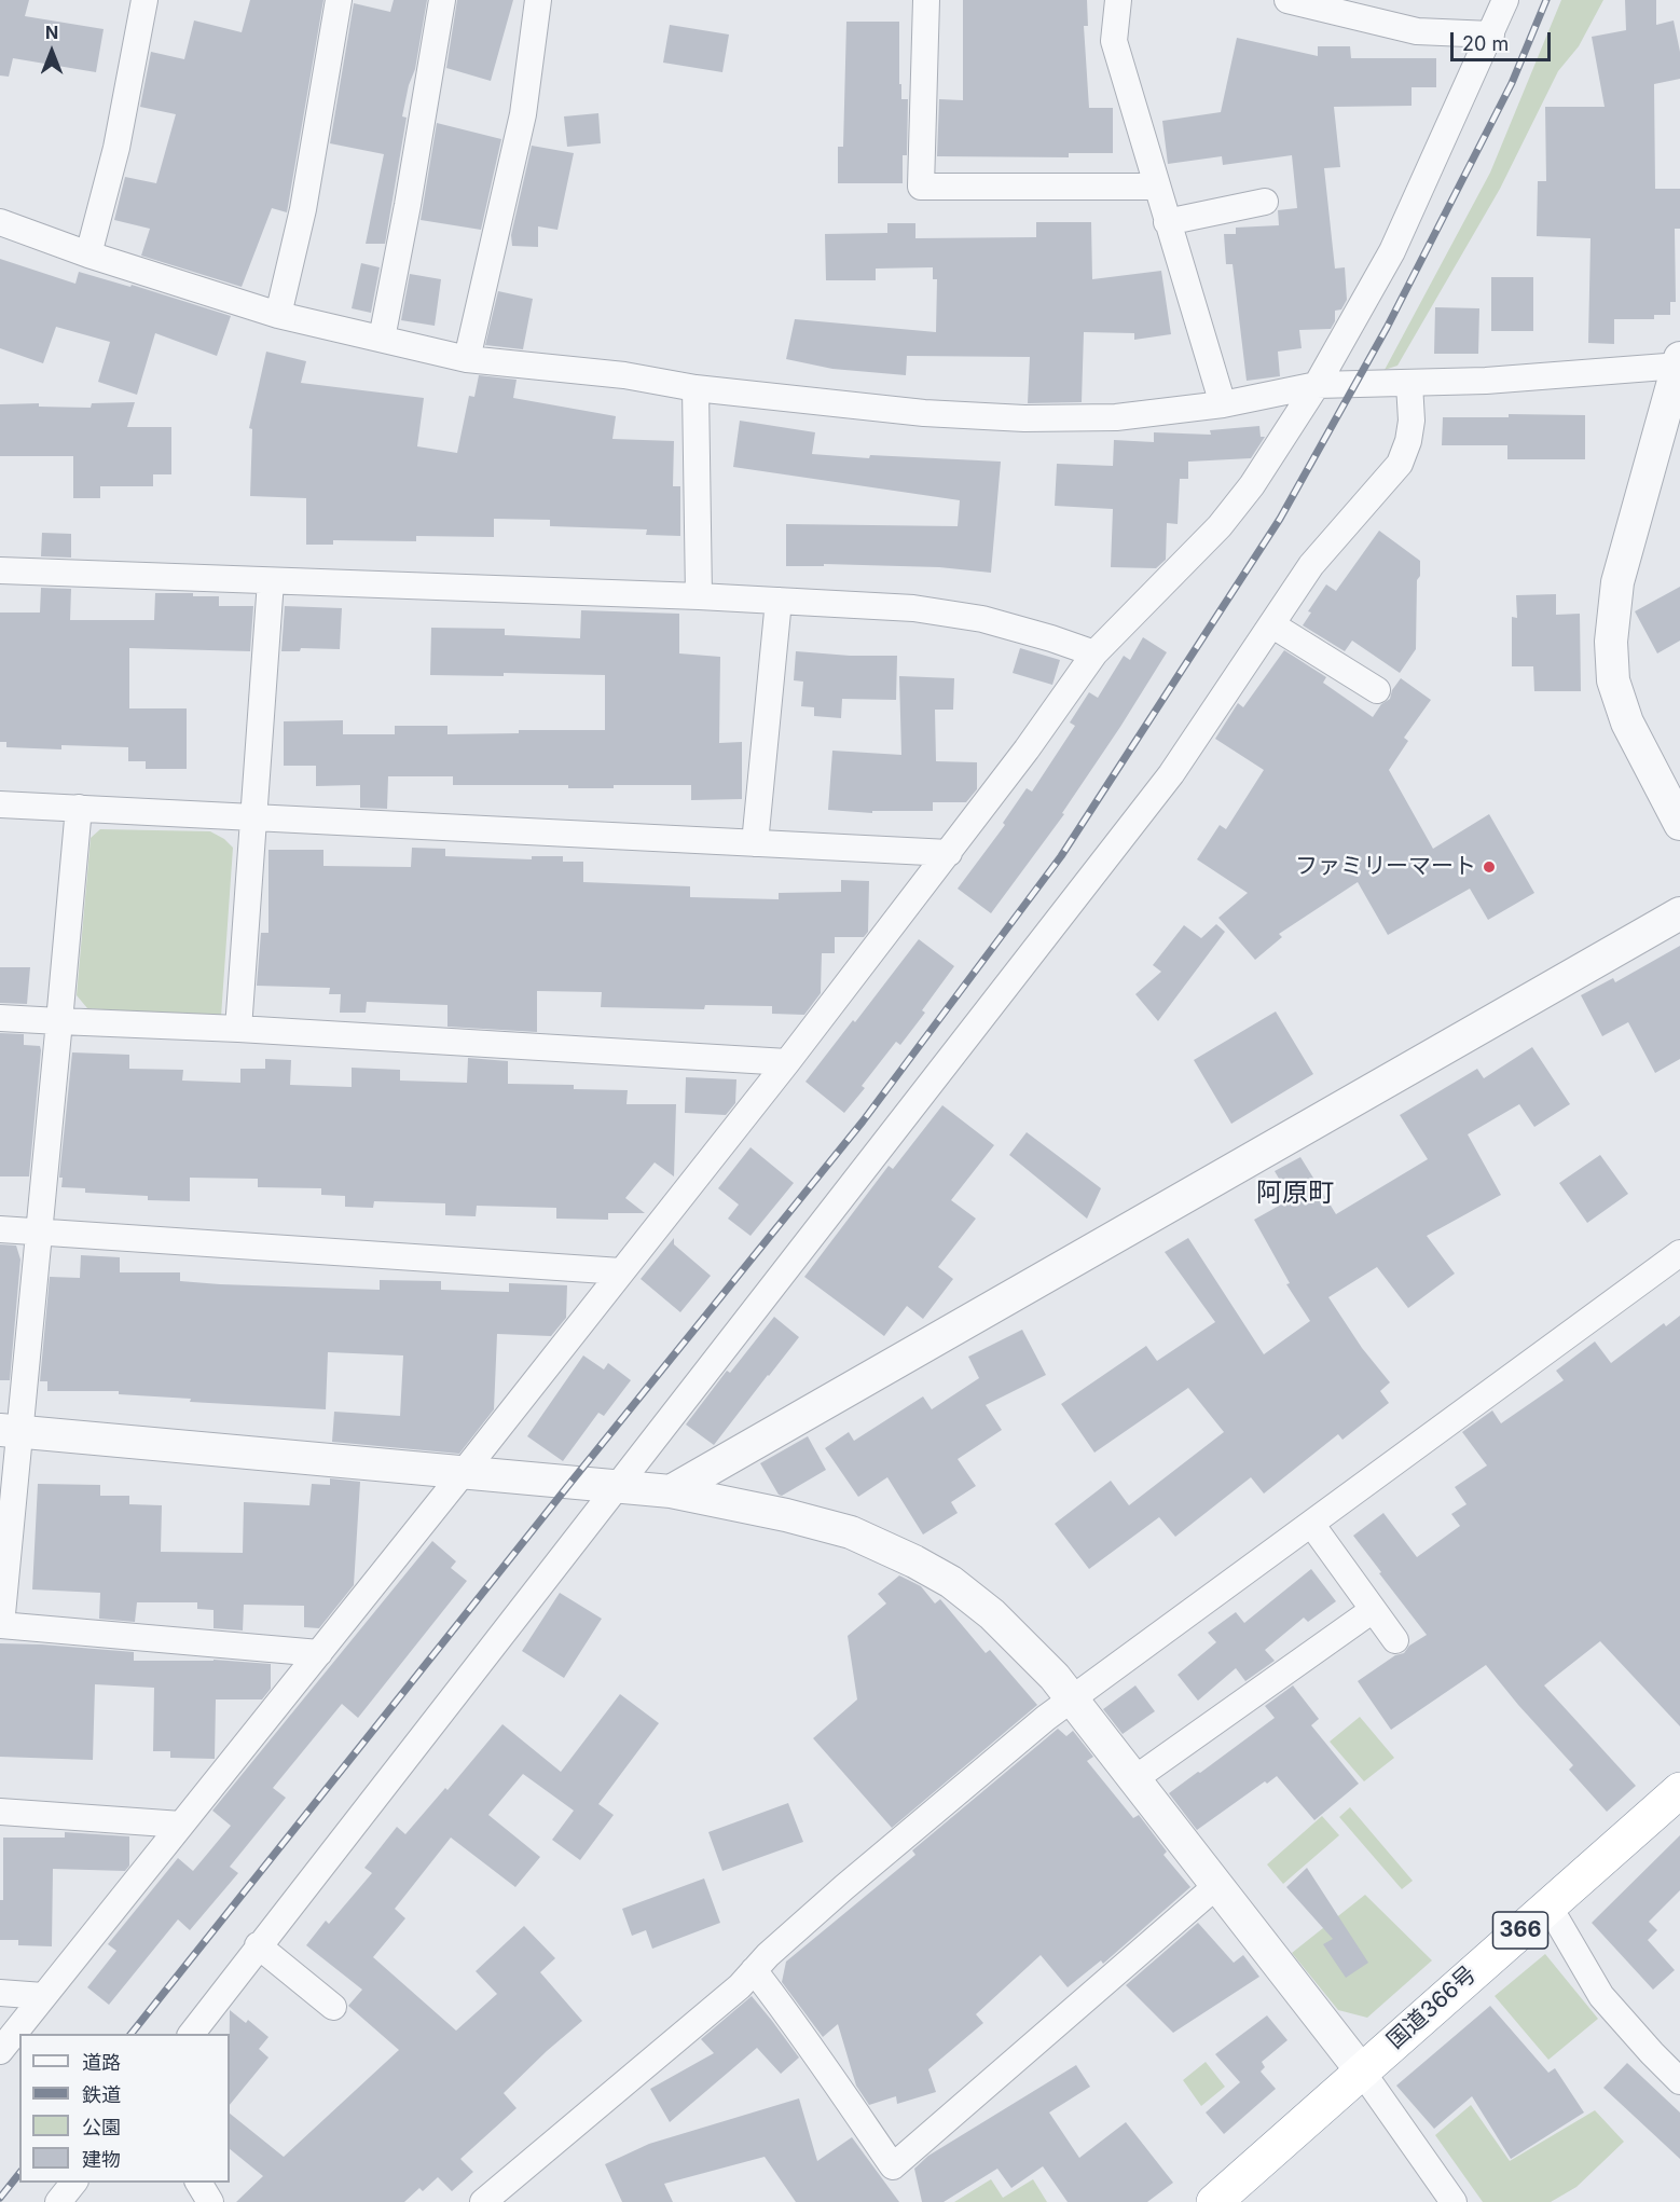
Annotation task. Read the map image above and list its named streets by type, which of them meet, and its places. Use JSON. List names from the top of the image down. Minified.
{"streets":{"highway":["366","国道366号"]},"districts":["阿原町"],"places":["ファミリーマート"],"legend":["道路","鉄道","公園","建物"],"scale_bar":"20 m","north":"top"}
